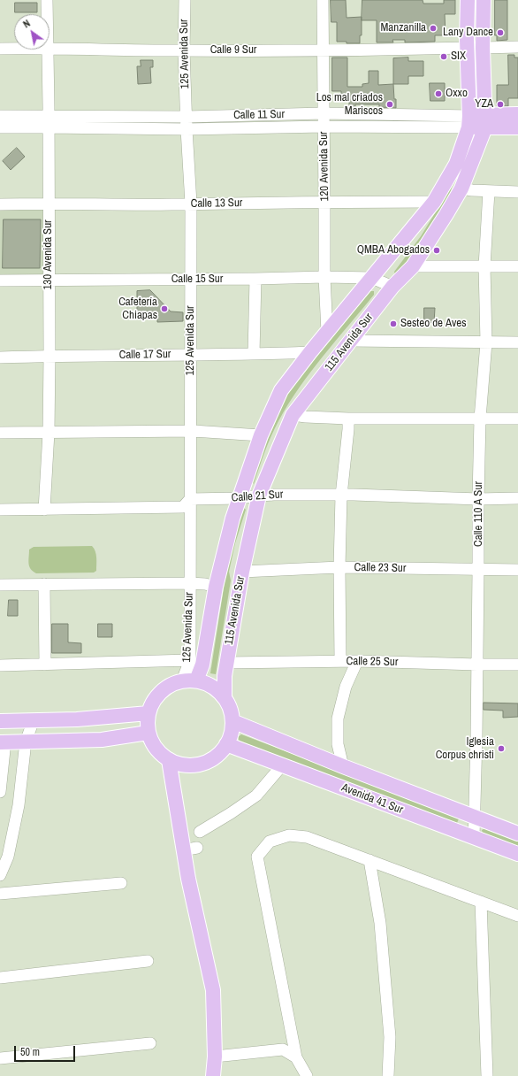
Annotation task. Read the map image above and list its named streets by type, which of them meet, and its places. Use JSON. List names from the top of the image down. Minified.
{"streets":{"main road":["Calle 11 Sur","115 Avenida Sur","Avenida 41 Sur"],"street":["Calle 9 Sur","125 Avenida Sur","120 Avenida Sur","Calle 13 Sur","130 Avenida Sur","Calle 15 Sur","Calle 17 Sur","Calle 21 Sur","Calle 110 A Sur","Calle 23 Sur","Calle 25 Sur"]},"crossings":[["Calle 9 Sur","125 Avenida Sur"],["Calle 9 Sur","120 Avenida Sur"],["Calle 9 Sur","115 Avenida Sur"],["125 Avenida Sur","Calle 11 Sur"],["125 Avenida Sur","Calle 13 Sur"],["125 Avenida Sur","Calle 15 Sur"],["125 Avenida Sur","115 Avenida Sur"],["125 Avenida Sur","Calle 17 Sur"],["125 Avenida Sur","Calle 21 Sur"],["125 Avenida Sur","Avenida 41 Sur"],["Calle 11 Sur","120 Avenida Sur"],["Calle 11 Sur","130 Avenida Sur"],["Calle 11 Sur","115 Avenida Sur"],["120 Avenida Sur","Calle 13 Sur"],["120 Avenida Sur","Calle 15 Sur"],["120 Avenida Sur","115 Avenida Sur"],["Calle 13 Sur","130 Avenida Sur"],["Calle 13 Sur","115 Avenida Sur"],["130 Avenida Sur","Calle 15 Sur"],["130 Avenida Sur","Calle 17 Sur"],["130 Avenida Sur","Calle 21 Sur"],["Calle 15 Sur","115 Avenida Sur"],["115 Avenida Sur","Calle 17 Sur"],["115 Avenida Sur","Calle 21 Sur"],["115 Avenida Sur","Calle 23 Sur"],["115 Avenida Sur","Calle 25 Sur"],["115 Avenida Sur","Avenida 41 Sur"],["Calle 21 Sur","Calle 110 A Sur"],["Calle 110 A Sur","Calle 23 Sur"],["Calle 110 A Sur","Calle 25 Sur"],["Calle 110 A Sur","Avenida 41 Sur"]],"places":["Manzanilla","Lany Dance","SIX","Oxxo","Los mal criados Mariscos","YZA","QMBA Abogados","Cafetería Chiapas","Sesteo de Aves","Iglesia Corpus christi"],"scale_bar":"50 m","north":"top left"}
